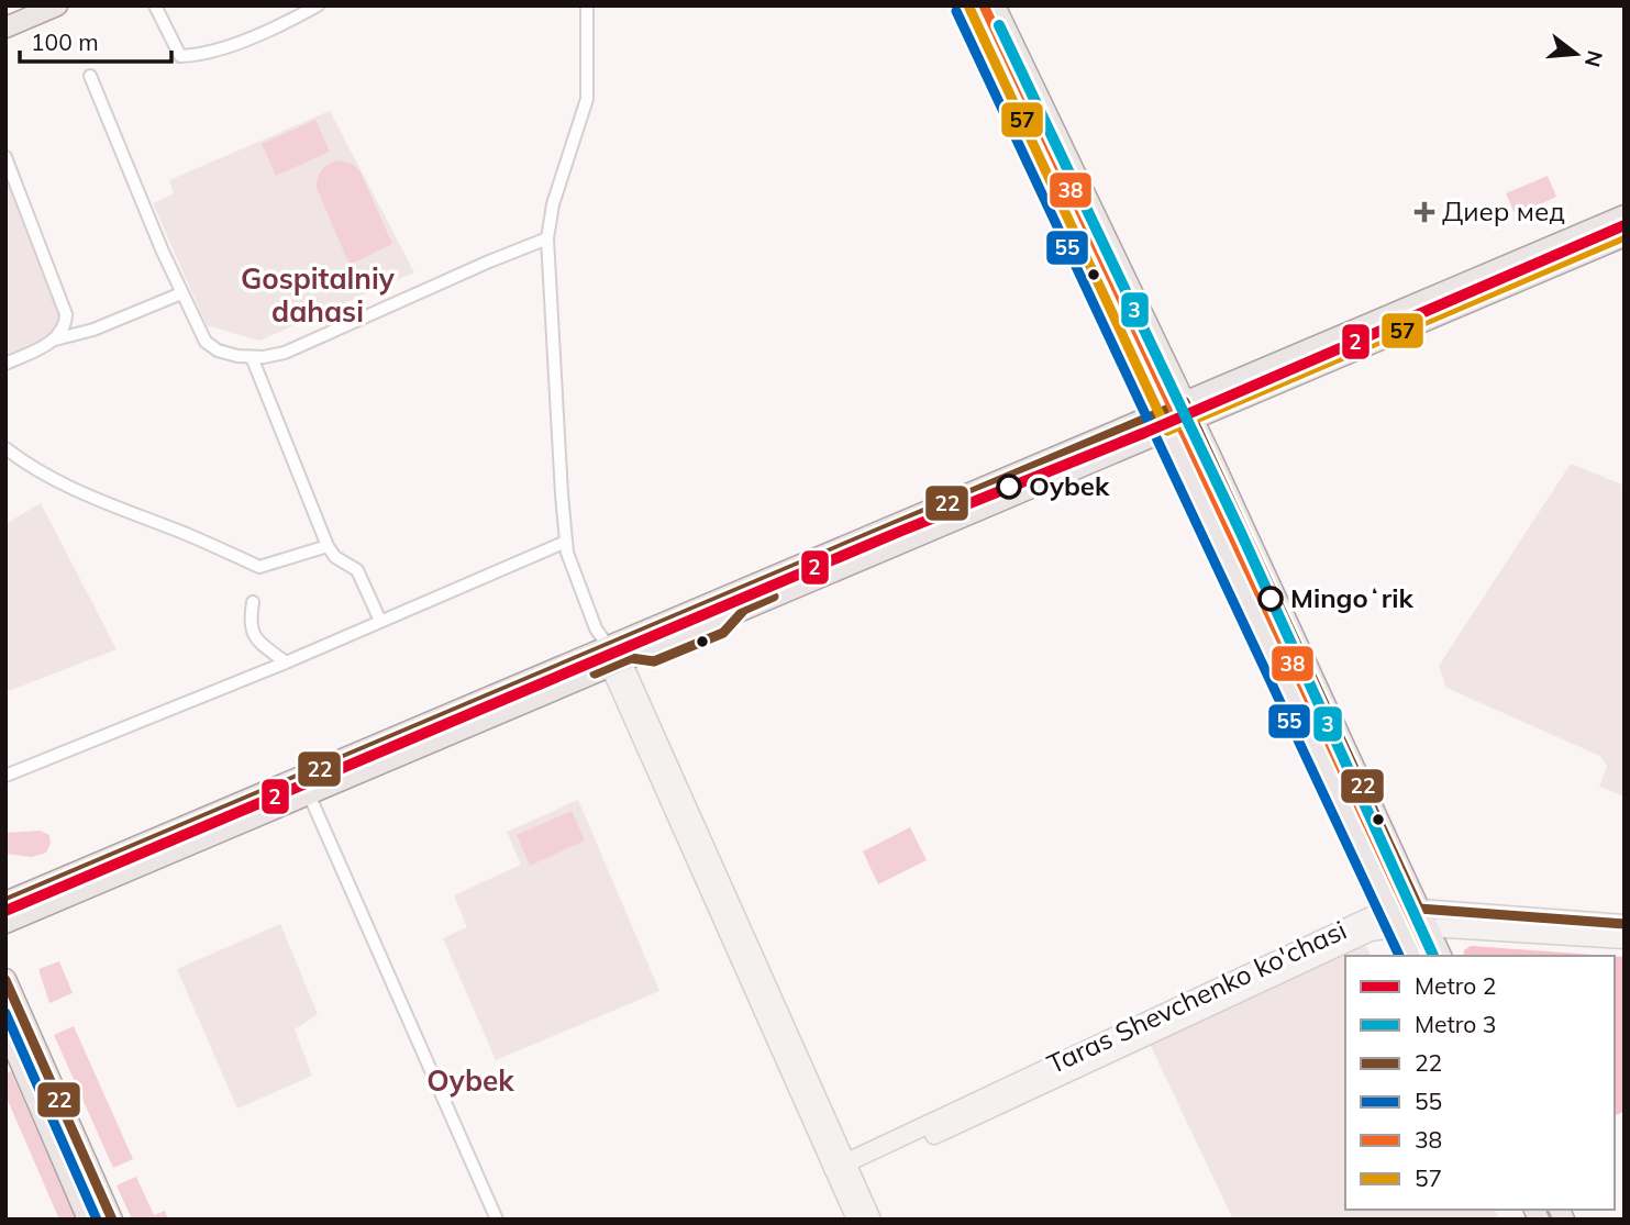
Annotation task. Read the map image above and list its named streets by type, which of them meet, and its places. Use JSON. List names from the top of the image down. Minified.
{"streets":{"main road":["Taras Shevchenko ko'chasi"]},"districts":["Gospitalniy dahasi","Oybek"],"places":{"health":["Диер мед"],"other":["Oybek","Mingoʻrik"]},"lines":["transit line 38","transit line 57","transit line 55","metro line 3","metro line 2","transit line 22"],"legend":["Metro 2","Metro 3","22","55","38","57"],"scale_bar":"100 m","north":"right"}
